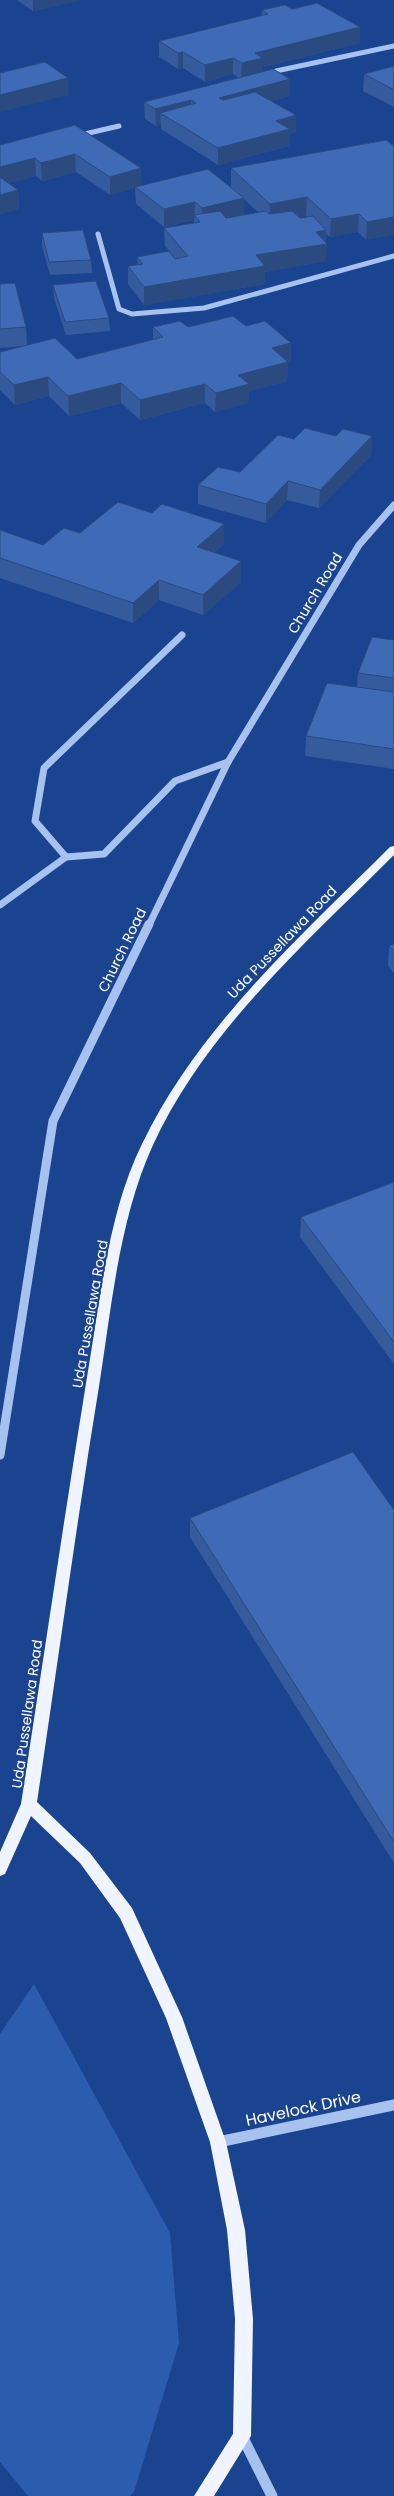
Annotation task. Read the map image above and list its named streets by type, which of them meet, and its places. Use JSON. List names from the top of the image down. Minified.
{"streets":{"main road":["Uda Pussellawa Road"],"street":["Church Road","Havelock Drive"]}}
